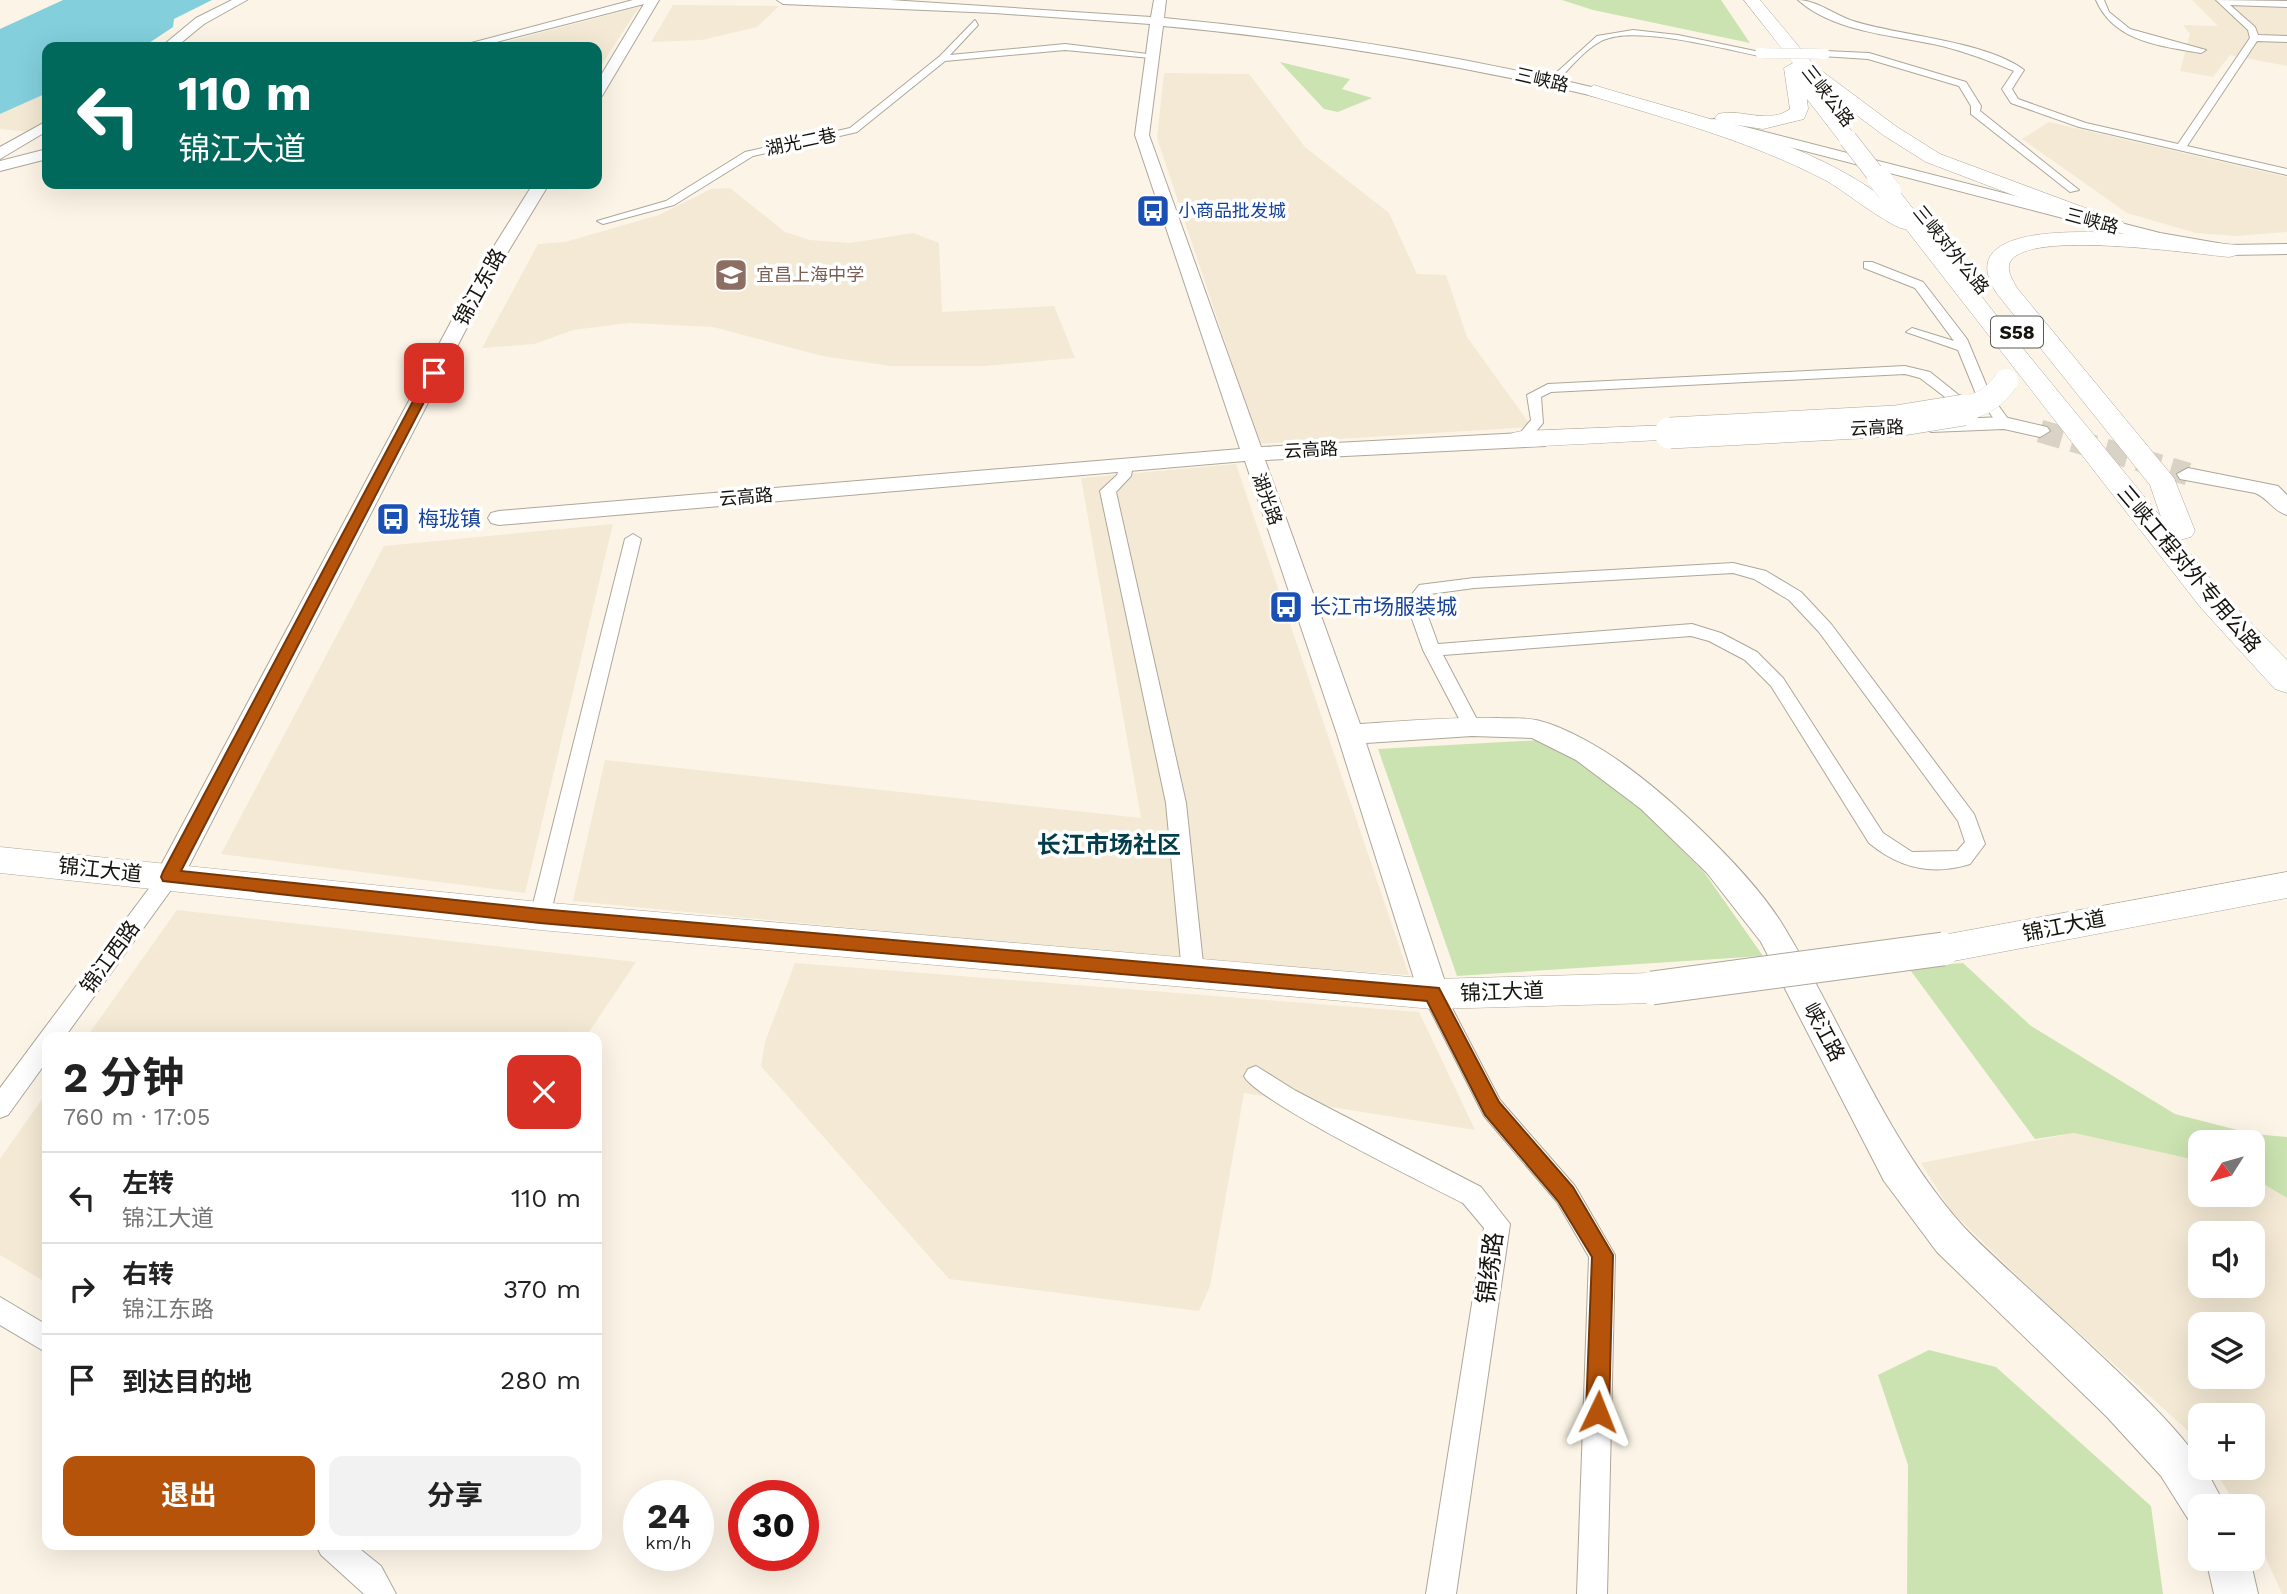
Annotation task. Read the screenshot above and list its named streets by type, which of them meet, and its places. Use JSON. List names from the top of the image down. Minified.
{"streets":{"highway":["三峡公路","三峡对外公路","S58","三峡工程对外专用公路"],"main road":["三峡路","锦江东路","云高路","湖光路","锦江大道","峡江路"],"street":["湖光二巷","锦江西路","锦绣路"]},"crossings":[["三峡路","湖光路"],["三峡公路","三峡对外公路"],["三峡对外公路","三峡工程对外专用公路"],["锦江东路","锦江大道"],["锦江东路","锦江西路"],["云高路","湖光路"],["湖光路","锦江大道"],["湖光路","峡江路"],["锦江大道","锦江西路"]],"districts":["长江市场社区"],"places":{"bus stop":["小商品批发城","梅珑镇","长江市场服装城"],"school or university":["宜昌上海中学"]},"north":"bottom left","page":{"turn":["110 m","锦江大道"],"heading":["2 分钟","760 m · 17:05"],"map_buttons":["+","−"],"list":[{"name":"左转","note":"锦江大道","value":"110 m"},{"name":"右转","note":"锦江东路","value":"370 m"},{"name":"到达目的地","value":"280 m"}],"buttons":["退出","分享"],"speed":"24 km/h","limit":"30"}}
